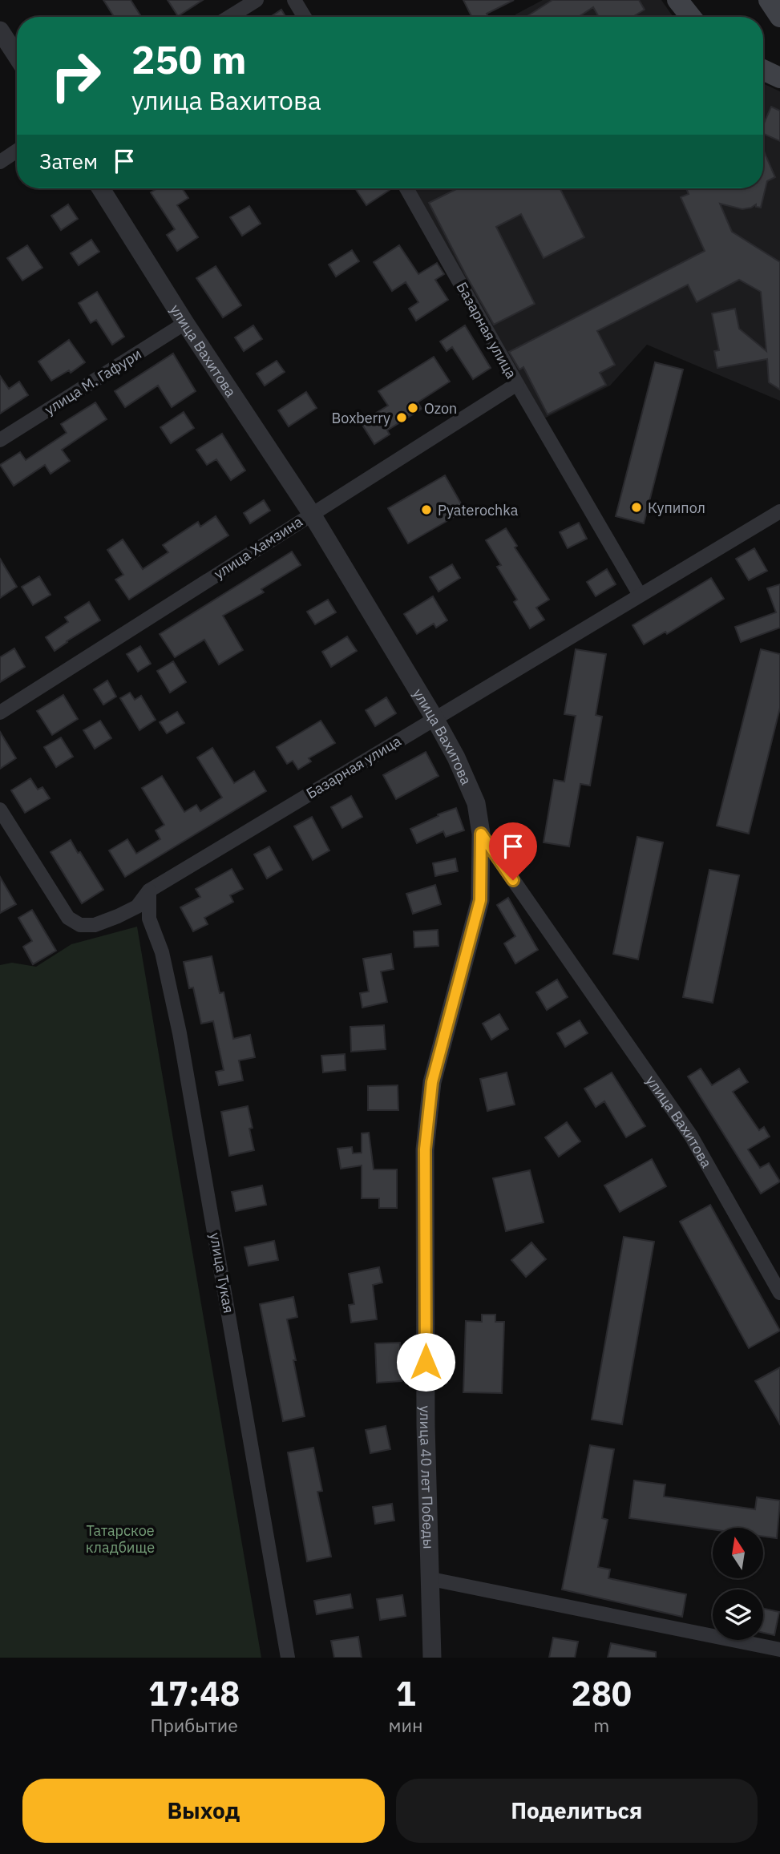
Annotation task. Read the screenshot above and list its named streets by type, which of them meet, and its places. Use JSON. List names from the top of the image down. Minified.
{"streets":{"street":["Базарная улица","улица Вахитова","улица М. Гафури","улица Хамзина","улица Тукая","улица 40 лет Победы"]},"crossings":[["Базарная улица","улица Вахитова"],["Базарная улица","улица Хамзина"],["Базарная улица","улица Тукая"],["улица Вахитова","улица М. Гафури"],["улица Вахитова","улица Хамзина"],["улица Вахитова","улица 40 лет Победы"]],"parks":["Татарское кладбище"],"places":["Ozon","Boxberry","Купипол","Pyaterochka"],"north":"top","page":{"turn":["250 m","улица Вахитова"],"then":"Затем","eta":["17:48","Прибытие","1","мин","280","m"],"buttons":["Выход","Поделиться"]}}
